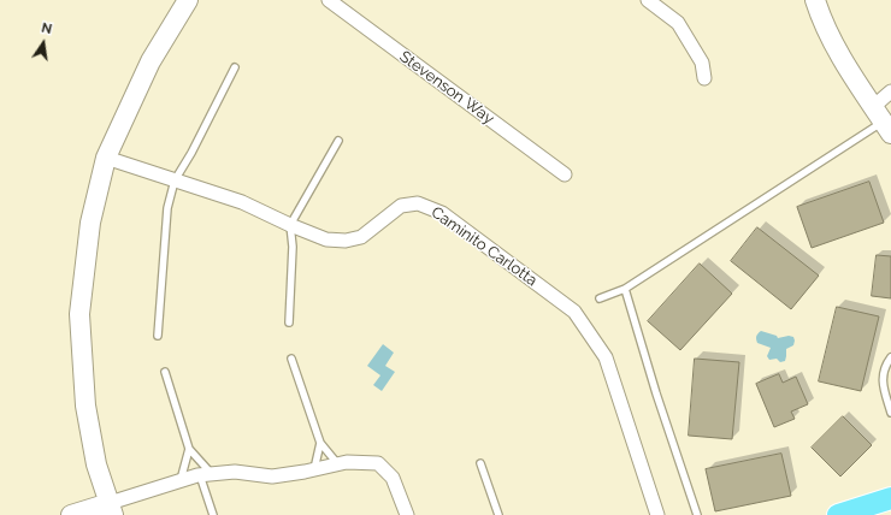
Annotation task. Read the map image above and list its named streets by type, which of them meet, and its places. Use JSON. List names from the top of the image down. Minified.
{"streets":{"street":["Stevenson Way","Caminito Carlotta"]},"north":"top"}
